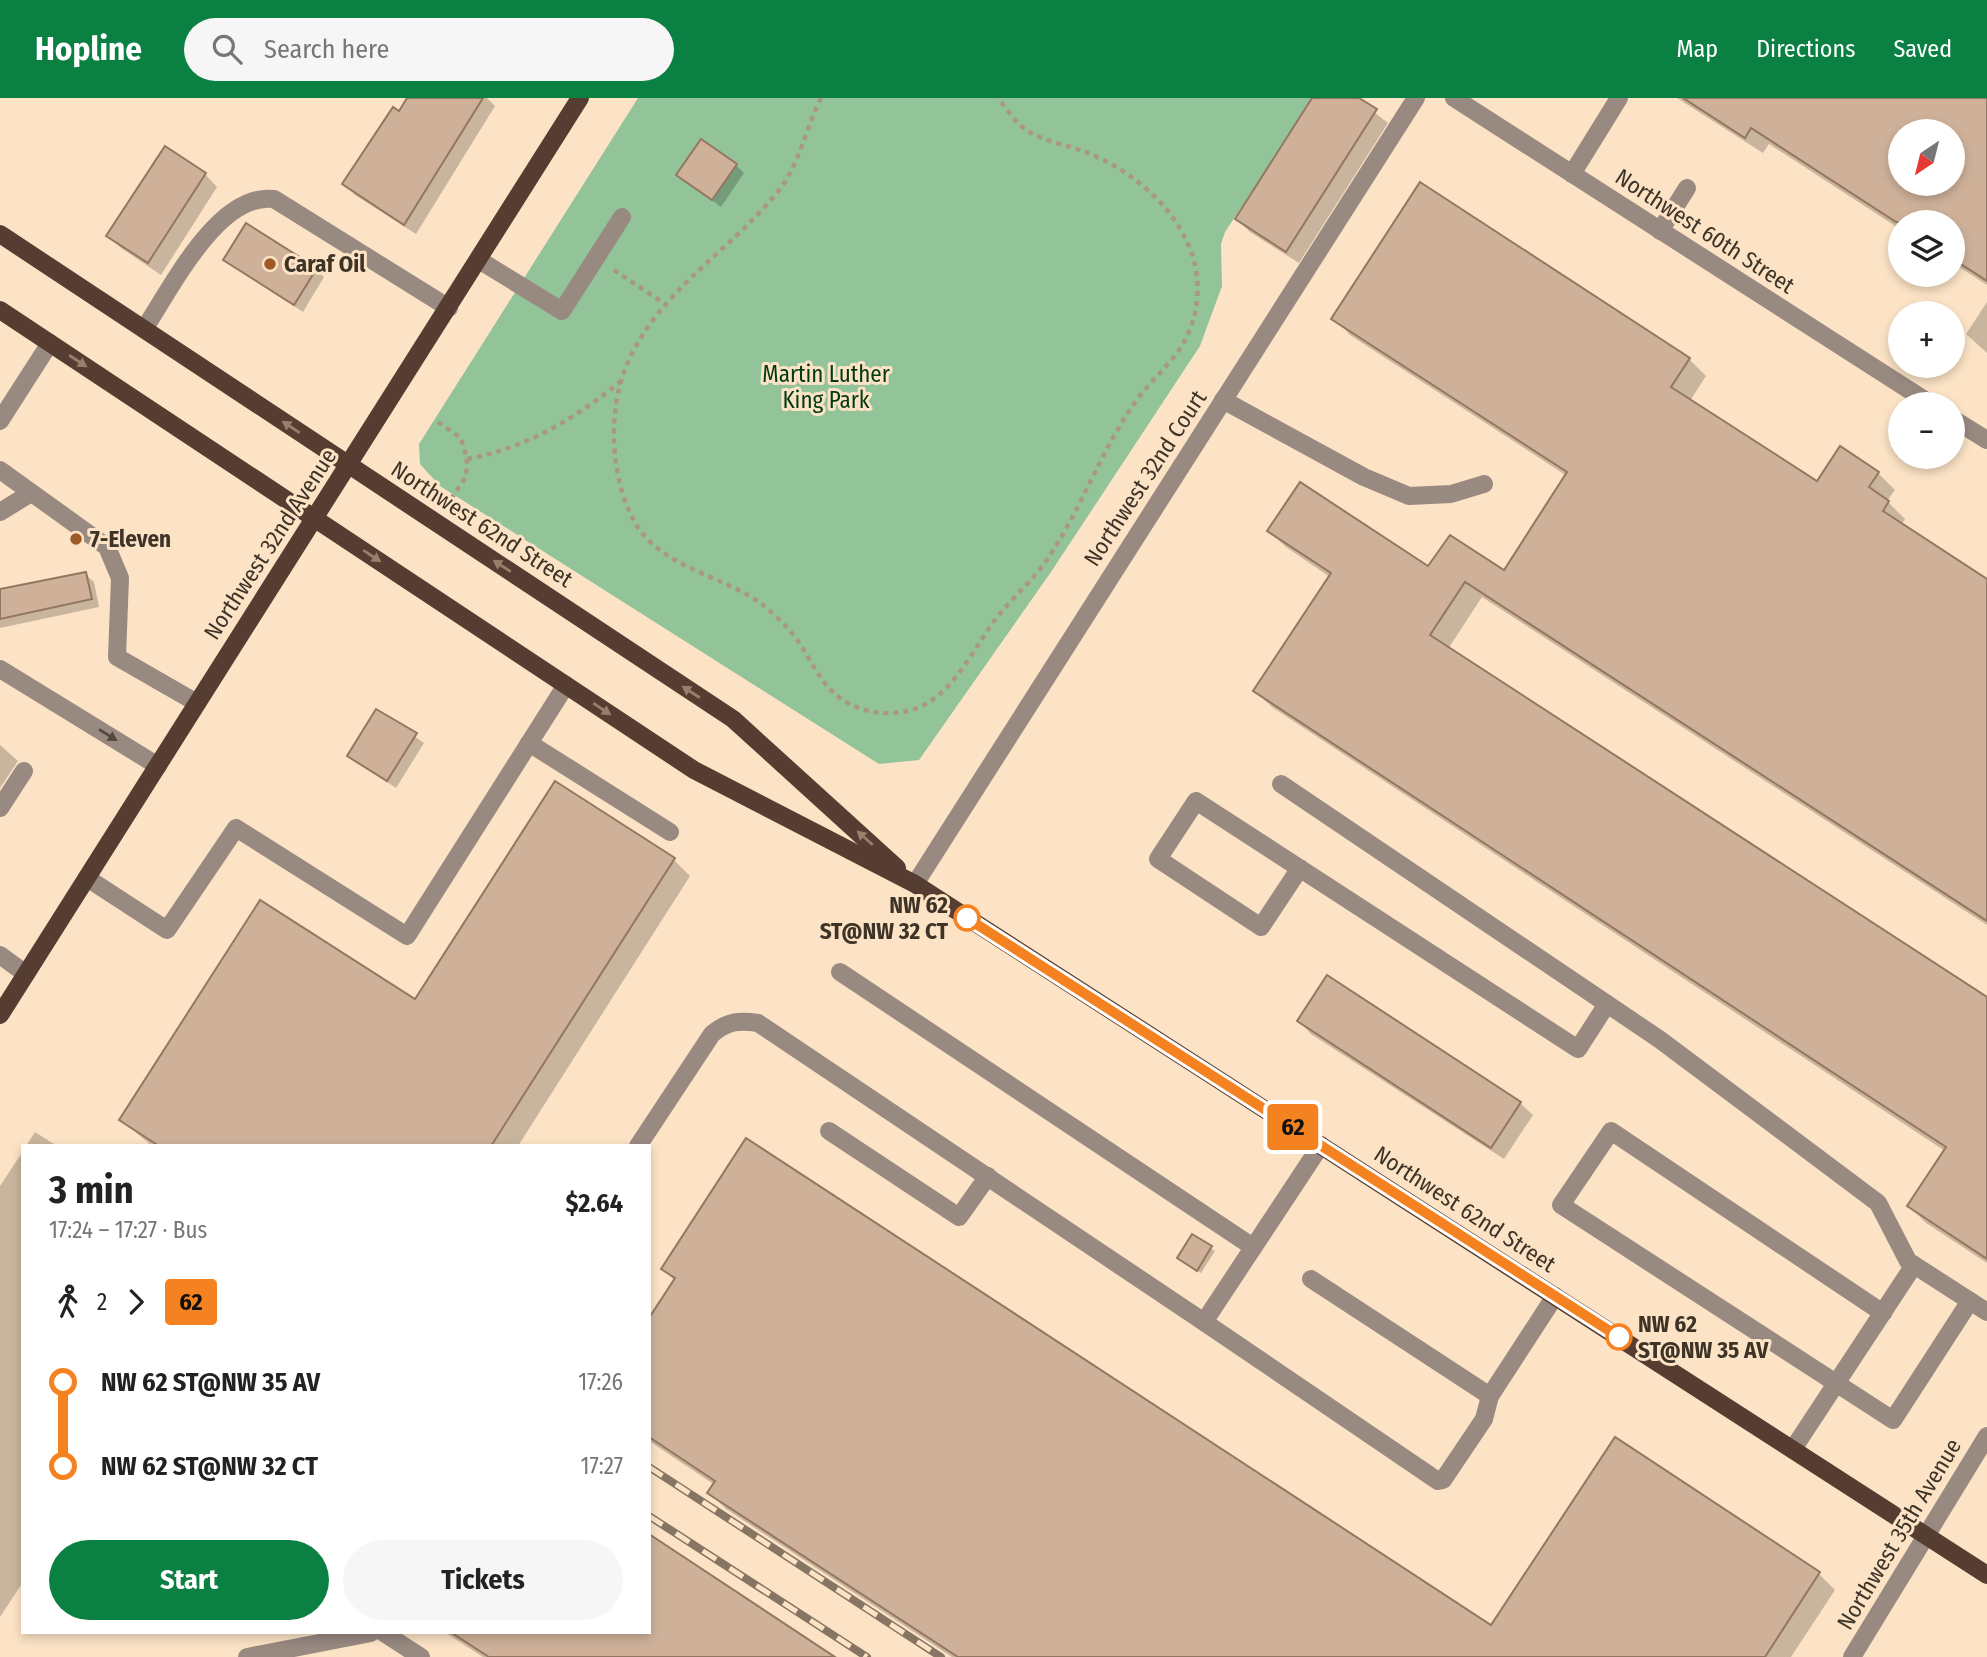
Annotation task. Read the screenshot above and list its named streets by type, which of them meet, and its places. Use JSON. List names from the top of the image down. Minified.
{"streets":{"main road":["Northwest 62nd Street","Northwest 32nd Avenue"],"street":["Northwest 60th Street","Northwest 32nd Court","Northwest 35th Avenue"]},"crossings":[["Northwest 32nd Court","Northwest 62nd Street"],["Northwest 62nd Street","Northwest 32nd Avenue"],["Northwest 62nd Street","Northwest 35th Avenue"]],"parks":["Martin Luther King Park"],"places":["Caraf Oil","7-Eleven","NW 62 ST@NW 32 CT","NW 62 ST@NW 35 AV"],"lines":["bus line 62"],"north":"bottom left","page":{"header":"Hopline","search":"Search here","nav":["Map","Directions","Saved"],"on_map":"62","map_buttons":["+","−"],"heading":["3 min","17:24 – 17:27 · Bus","$2.64"],"legs":["2","62"],"list":[{"name":"NW 62 ST@NW 35 AV","value":"17:26"},{"name":"NW 62 ST@NW 32 CT","value":"17:27"}],"buttons":["Start","Tickets"]}}
